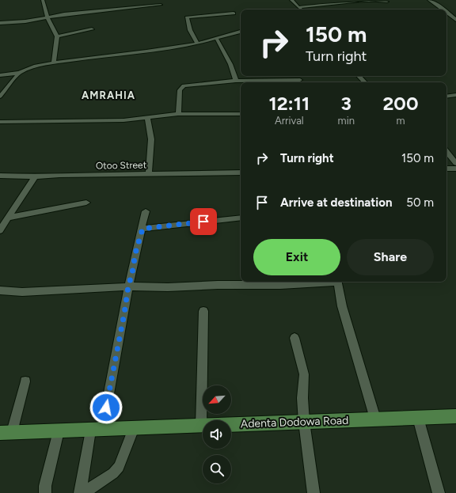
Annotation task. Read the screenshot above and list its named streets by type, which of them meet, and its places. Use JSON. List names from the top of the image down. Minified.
{"streets":{"main road":["Adenta Dodowa Road"],"street":["Otoo Street"]},"districts":["AMRAHIA"],"north":"bottom left","page":{"turn":["150 m","Turn right"],"eta":["12:11","Arrival","3","min","200","m"],"list":[{"name":"Turn right","value":"150 m"},{"name":"Arrive at destination","value":"50 m"}],"buttons":["Exit","Share"]}}
